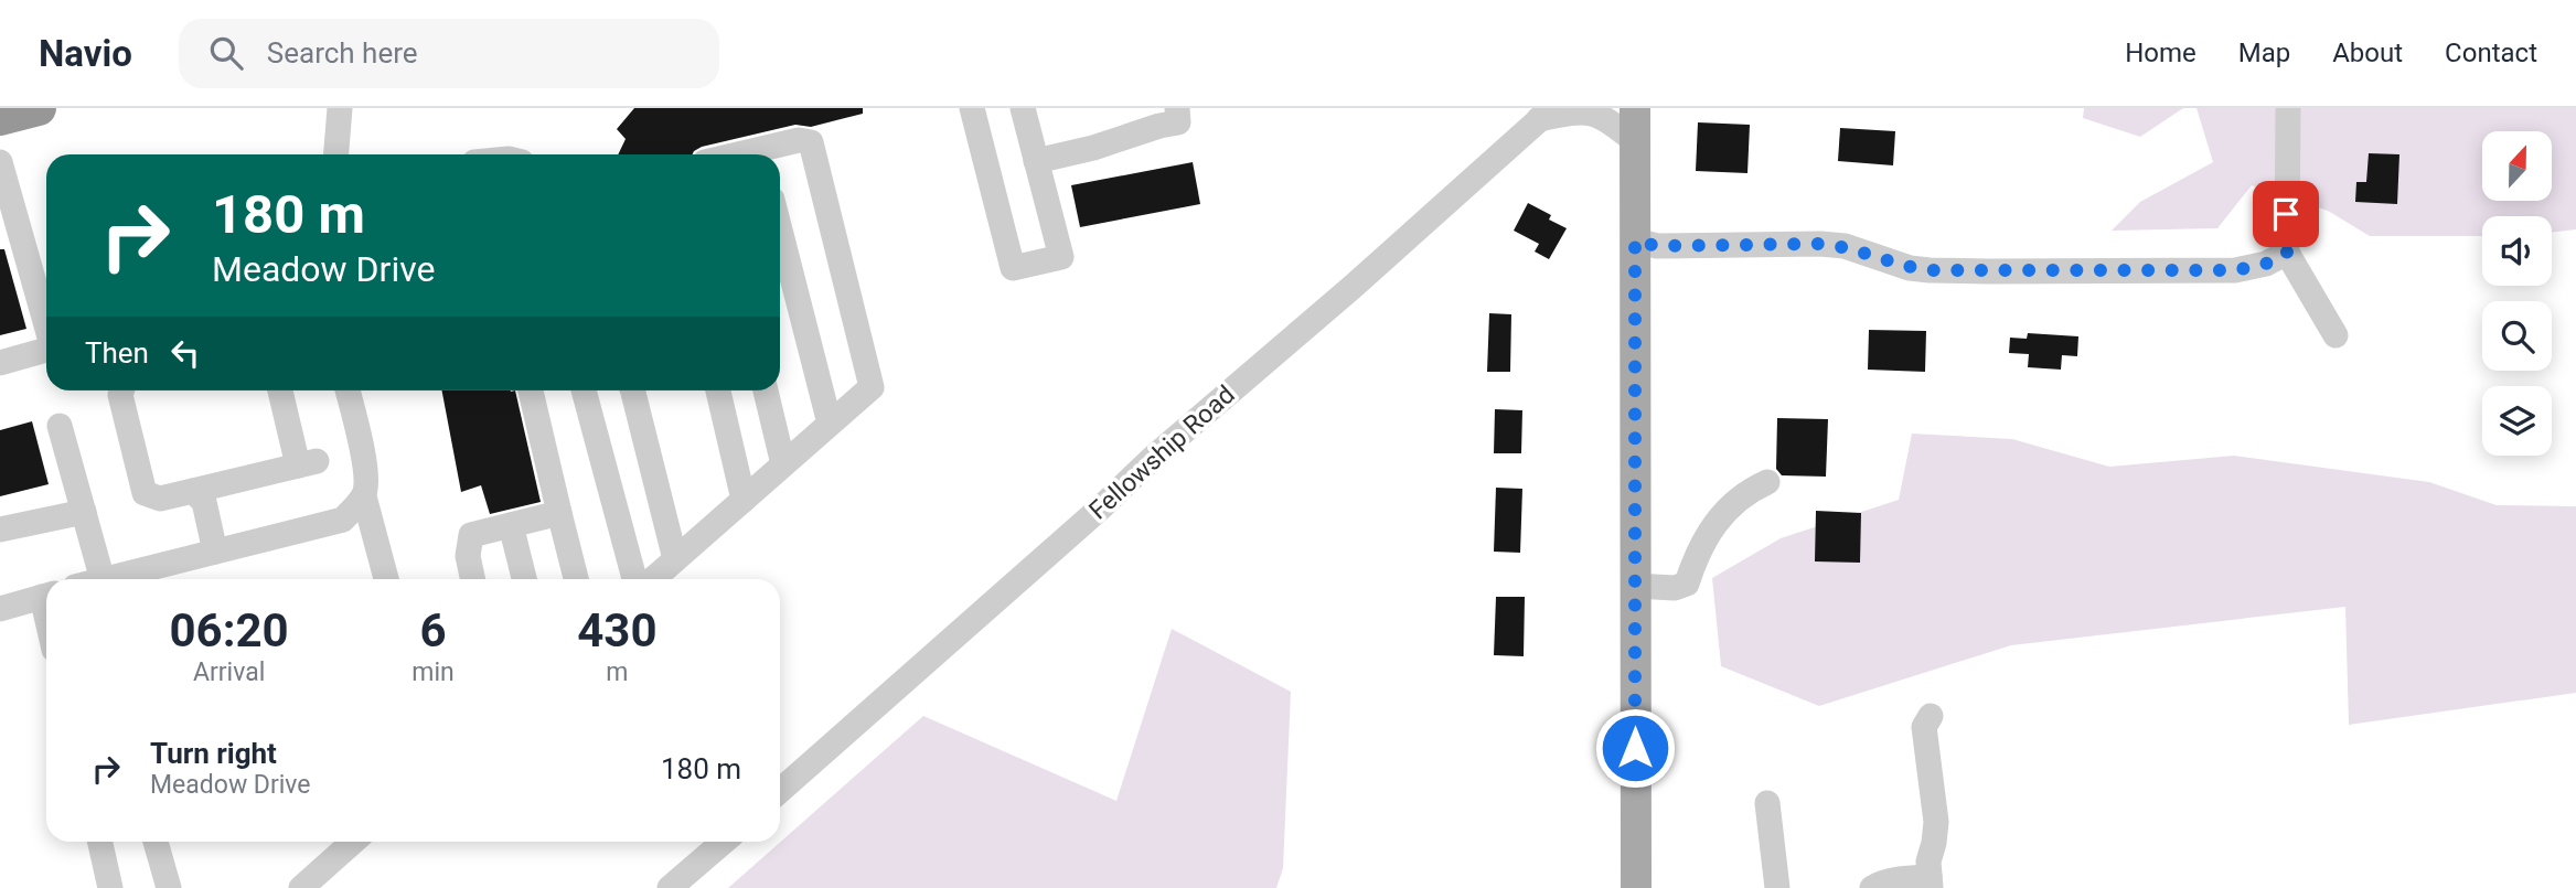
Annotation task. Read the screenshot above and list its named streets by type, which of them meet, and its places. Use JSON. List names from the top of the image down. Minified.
{"streets":{"street":["Fellowship Road"]},"north":"top","page":{"header":"Navio","search":"Search here","nav":["Home","Map","About","Contact"],"turn":["180 m","Meadow Drive"],"then":"Then","eta":["06:20","Arrival","6","min","430","m"],"list":[{"name":"Turn right","note":"Meadow Drive","value":"180 m"}]}}
